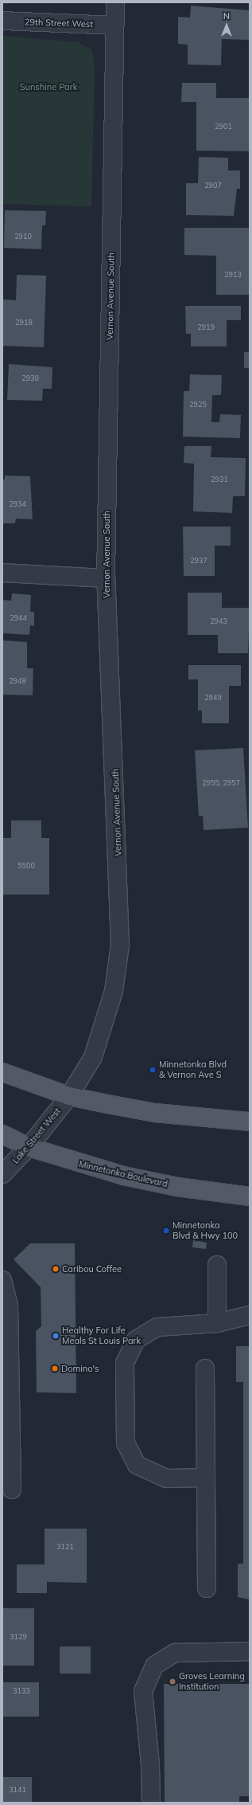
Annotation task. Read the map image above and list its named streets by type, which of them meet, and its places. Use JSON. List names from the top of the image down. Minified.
{"streets":{"main road":["Minnetonka Boulevard"],"street":["29th Street West","Vernon Avenue South","Lake Street West"]},"crossings":[["29th Street West","Vernon Avenue South"],["Vernon Avenue South","Lake Street West"],["Lake Street West","Minnetonka Boulevard"]],"parks":["Sunshine Park"],"places":["Minnetonka Blvd & Vernon Ave S","Minnetonka Blvd & Hwy 100","Caribou Coffee","Healthy For Life Meals St Louis Park","Domino's","Groves Learning Institution"],"house_numbers":["2901","2907","2910","2913","2918","2919","2930","2925","2931","2934","2937","2944","2943","2948","2949","2955, 2957","5500","3121","3129","3133","3141"],"north":"top"}
